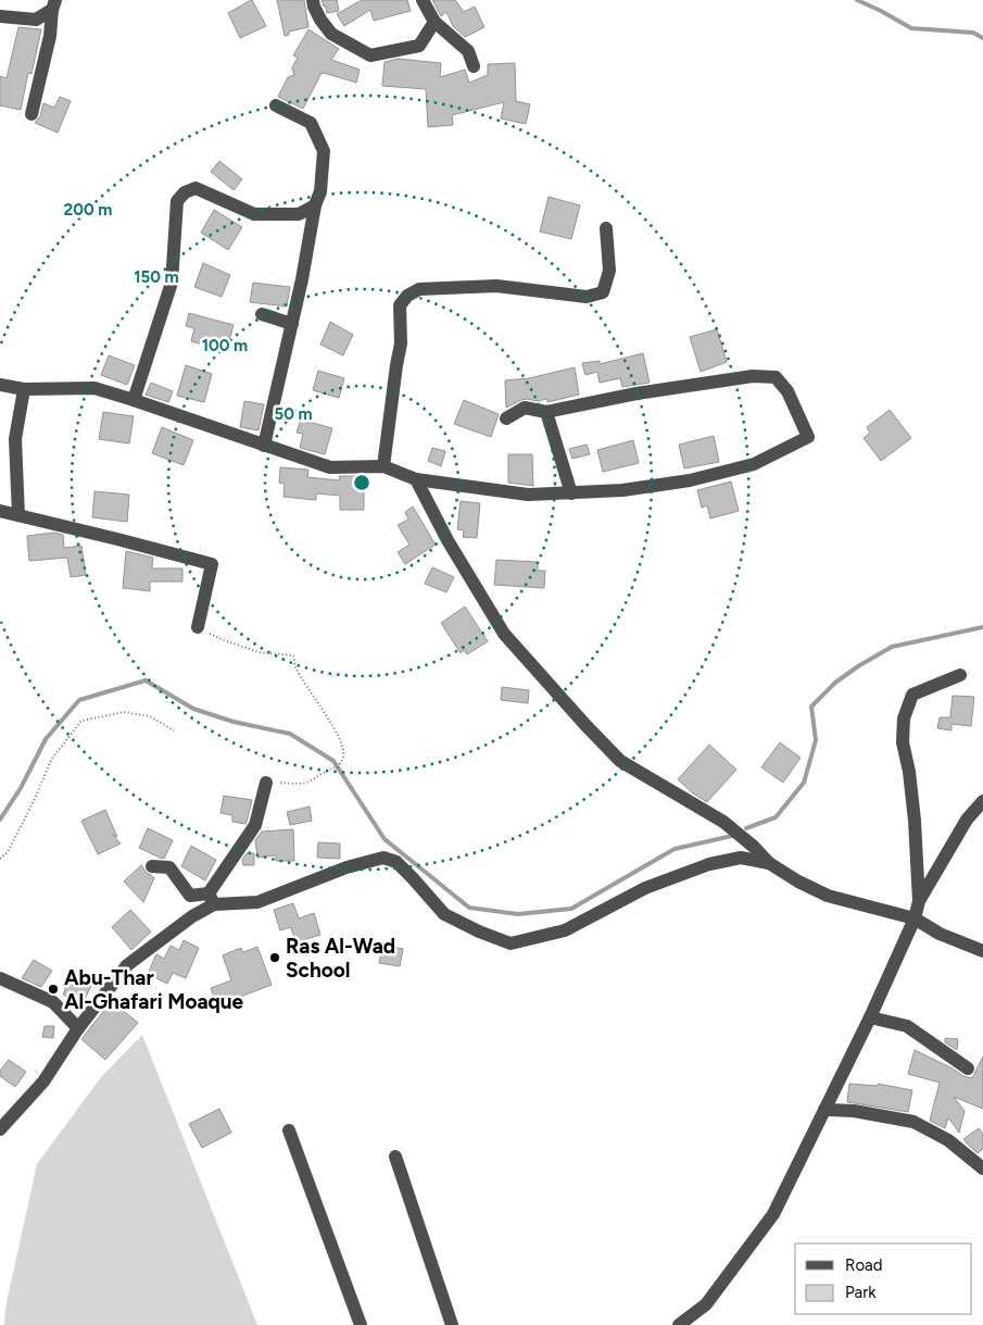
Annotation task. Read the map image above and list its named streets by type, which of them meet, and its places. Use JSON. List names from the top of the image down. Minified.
{"places":["Ras Al-Wad School","Abu-Thar Al-Ghafari Moaque"],"legend":["Road","Park"],"rings":["200 m","150 m","100 m","50 m"]}
